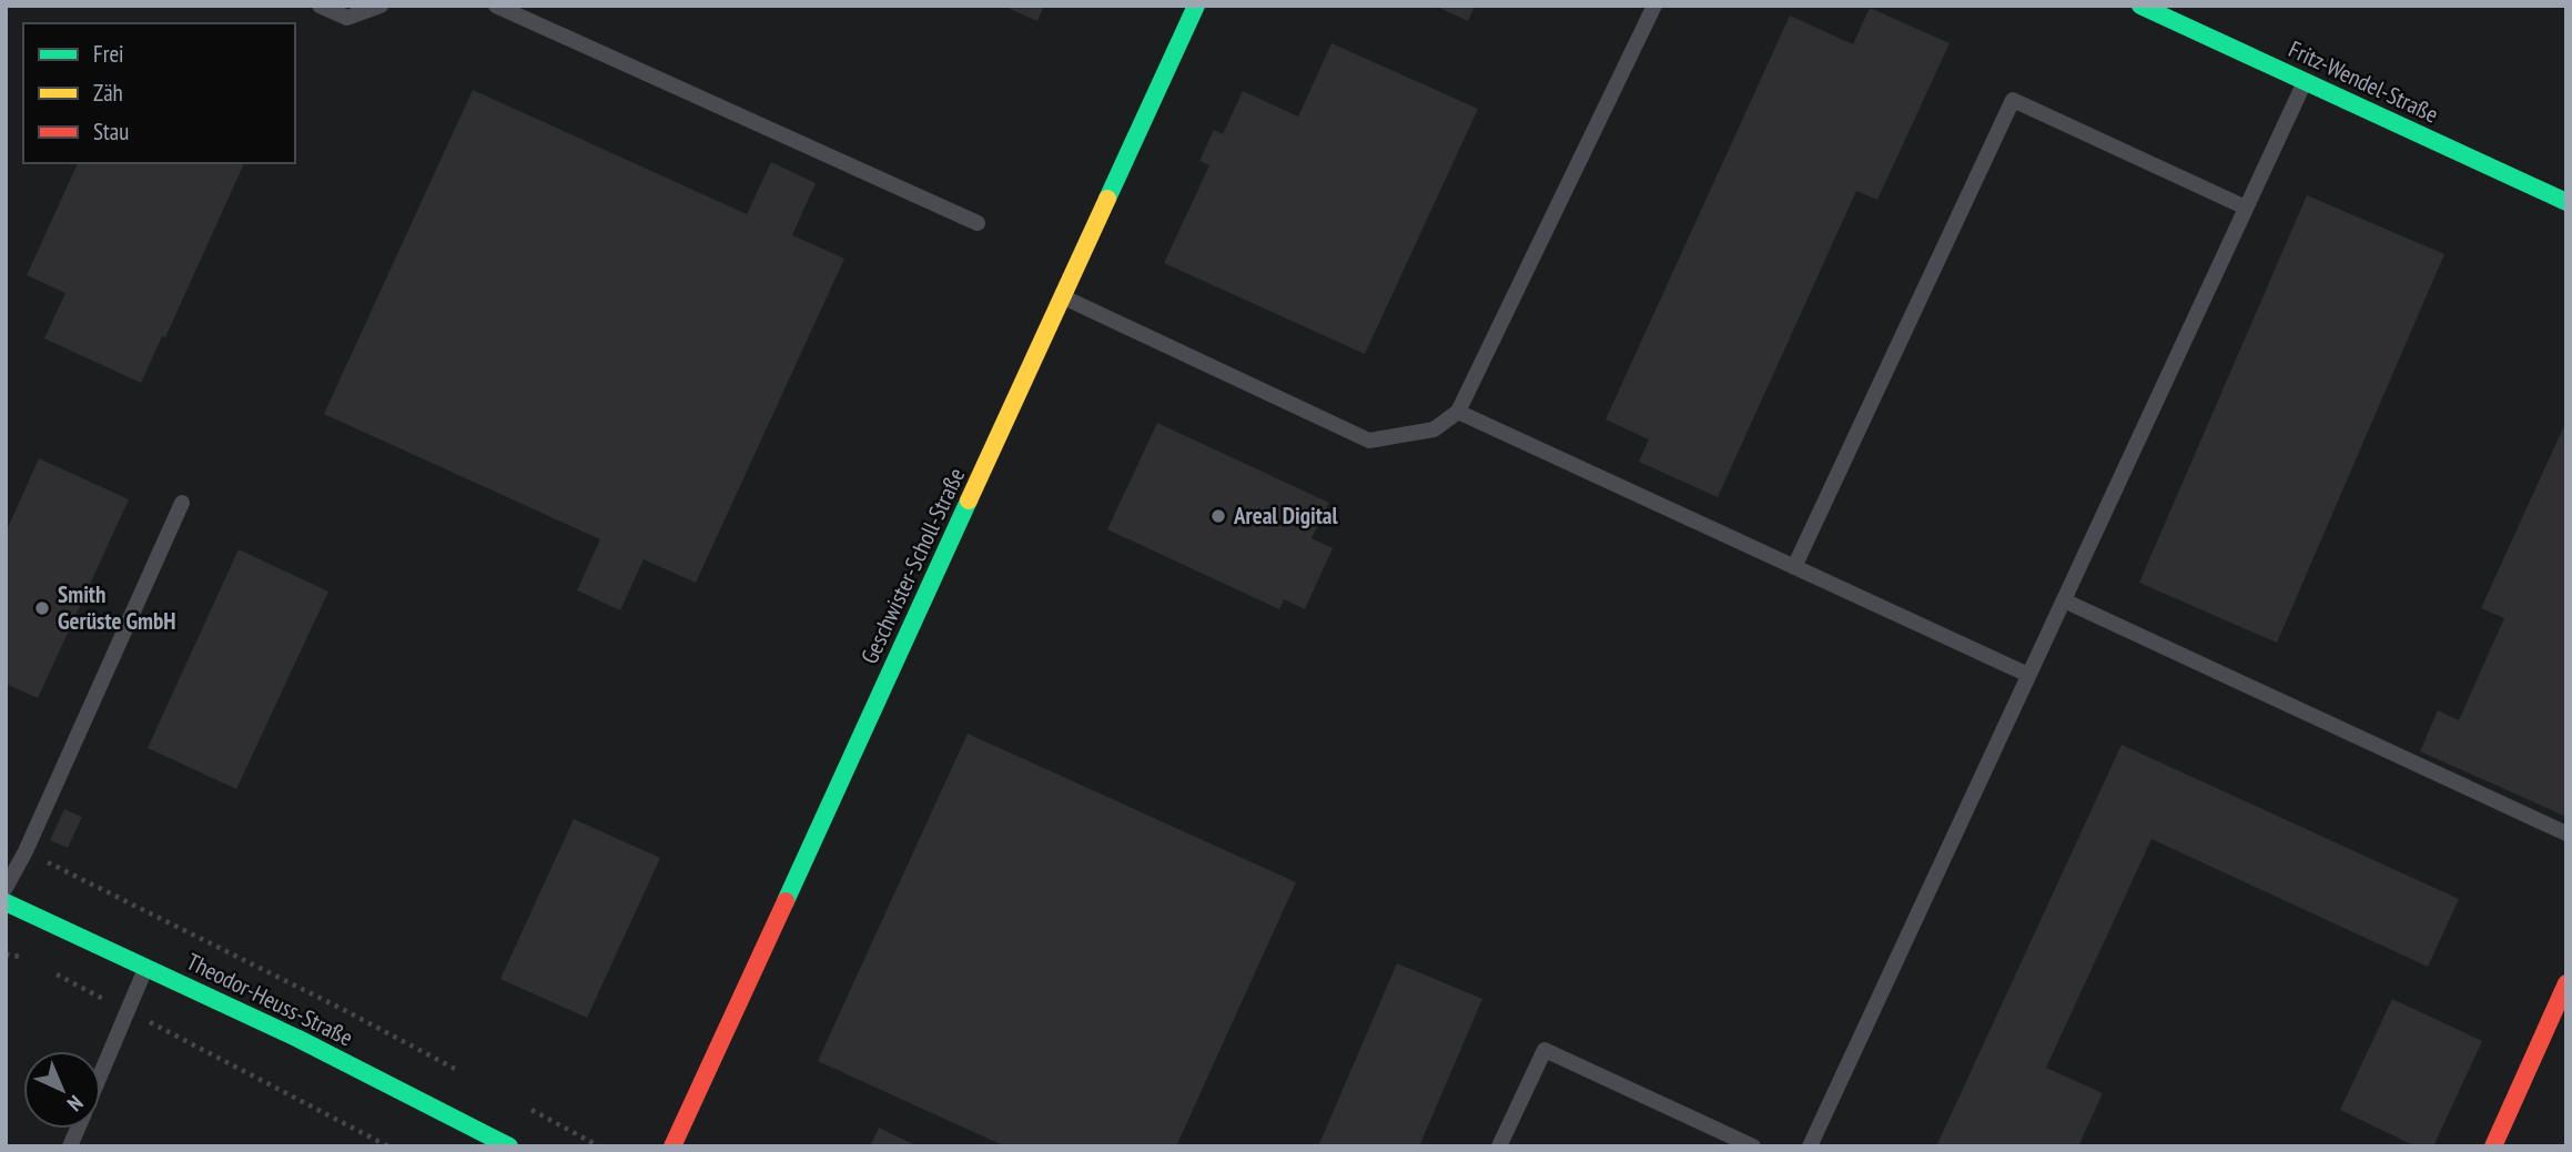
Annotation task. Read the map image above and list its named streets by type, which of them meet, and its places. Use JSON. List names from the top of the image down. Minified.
{"streets":{"street":["Fritz-Wendel-Straße","Geschwister-Scholl-Straße","Theodor-Heuss-Straße"]},"places":["Areal Digital","Smith Gerüste GmbH"],"legend":["Frei","Zäh","Stau"],"north":"bottom right"}
